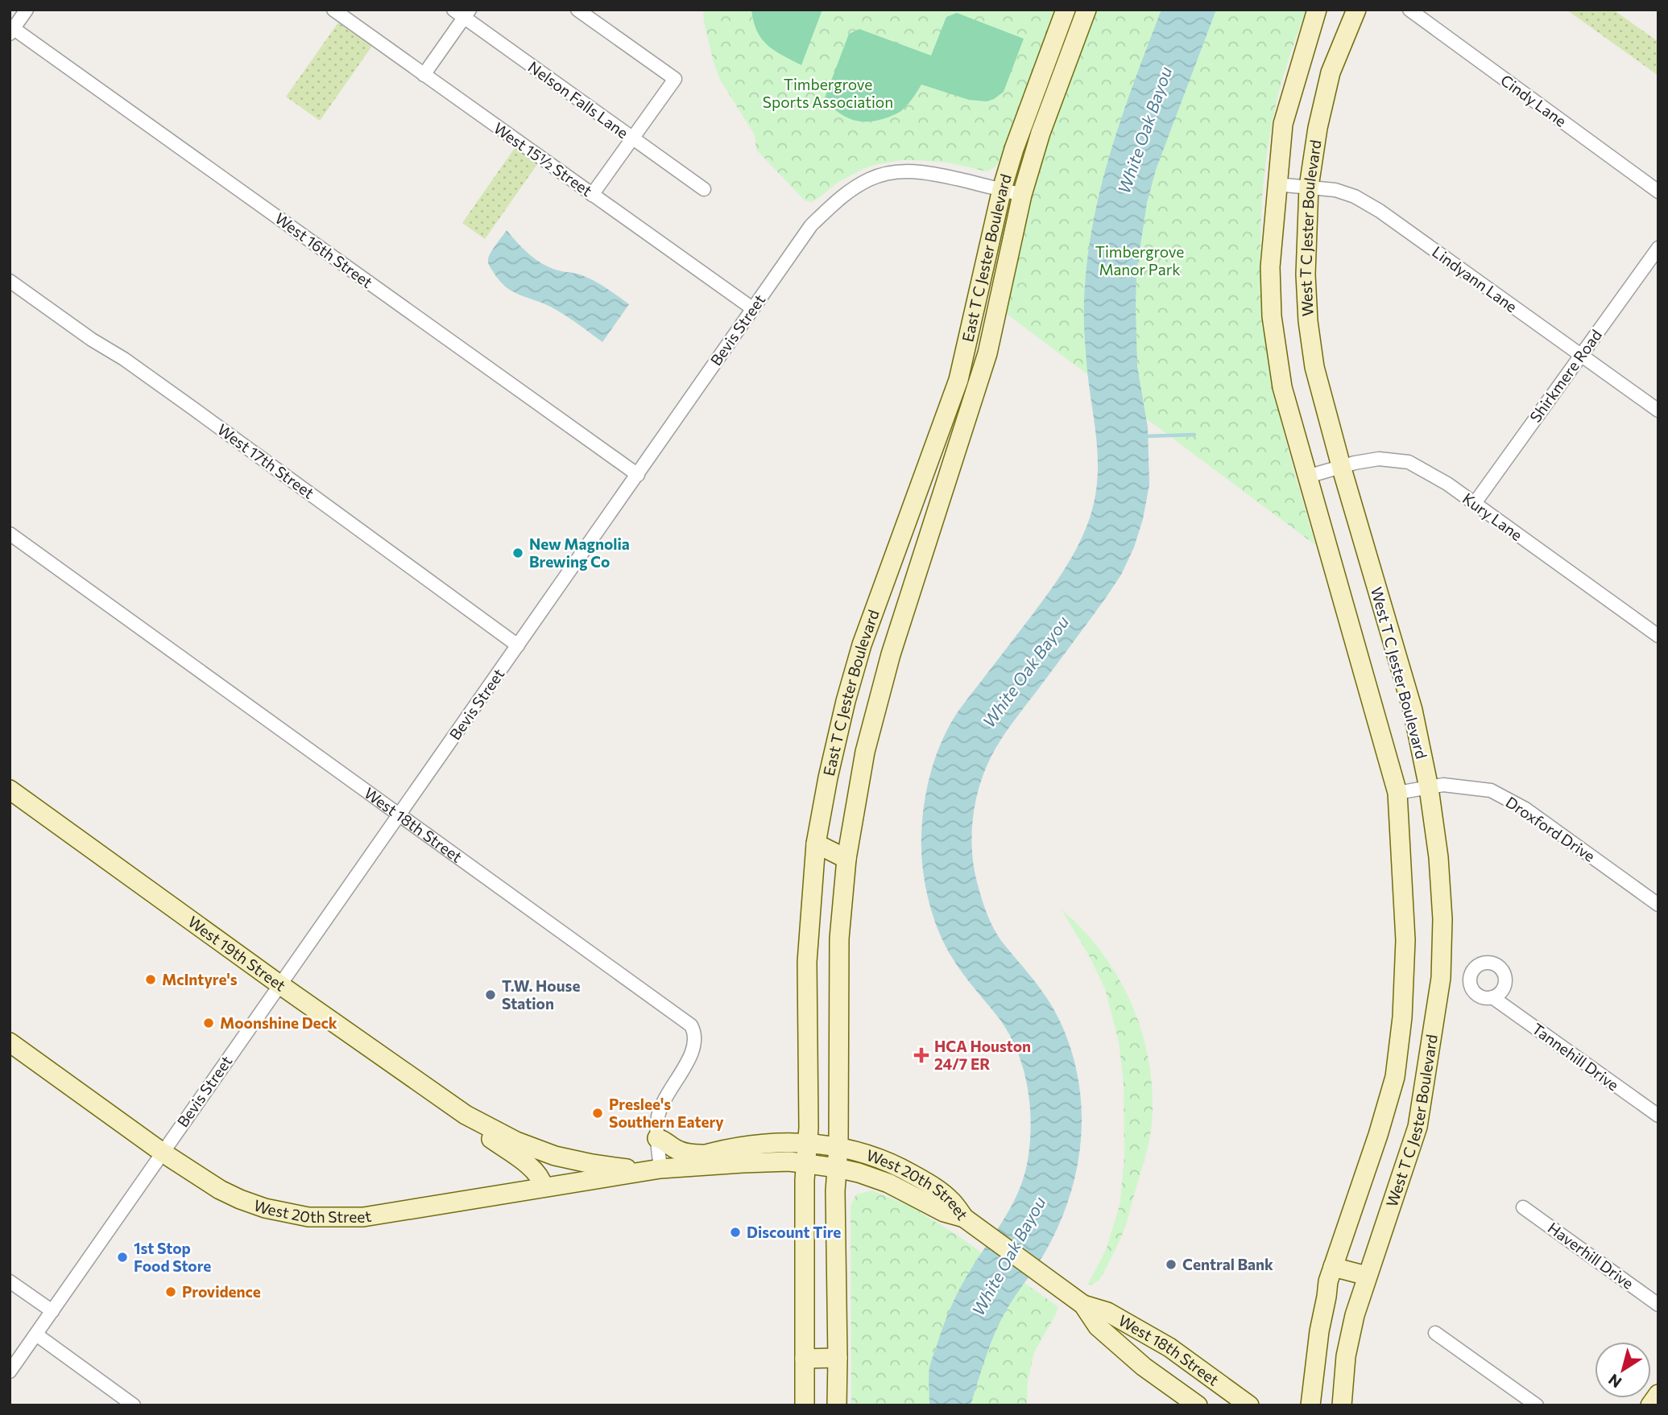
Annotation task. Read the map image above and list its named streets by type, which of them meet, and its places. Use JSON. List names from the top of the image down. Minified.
{"streets":{"main road":["West T C Jester Boulevard","East T C Jester Boulevard","West 18th Street","West 19th Street","West 20th Street"],"street":["Nelson Falls Lane","Cindy Lane","West 15½ Street","West 16th Street","Lindyann Lane","Bevis Street","Shirkmere Road","West 17th Street","Kury Lane","Droxford Drive","Tannehill Drive","Haverhill Drive"]},"crossings":[["West 15½ Street","Bevis Street"],["West T C Jester Boulevard","Lindyann Lane"],["West T C Jester Boulevard","Kury Lane"],["West T C Jester Boulevard","Droxford Drive"],["West 16th Street","Bevis Street"],["East T C Jester Boulevard","Bevis Street"],["East T C Jester Boulevard","West 20th Street"],["Lindyann Lane","Shirkmere Road"],["Bevis Street","West 17th Street"],["Bevis Street","West 18th Street"],["Bevis Street","West 19th Street"],["Bevis Street","West 20th Street"],["Shirkmere Road","Kury Lane"],["West 18th Street","West 20th Street"],["West 19th Street","West 20th Street"]],"water":["White Oak Bayou"],"parks":["Timbergrove Sports Association","Timbergrove Manor Park"],"places":{"other":["New Magnolia Brewing Co","McIntyre's","T.W. House Station","Moonshine Deck","Preslee's Southern Eatery","Discount Tire","1st Stop Food Store","Central Bank","Providence"],"health":["HCA Houston 24/7 ER"]},"north":"bottom left"}
